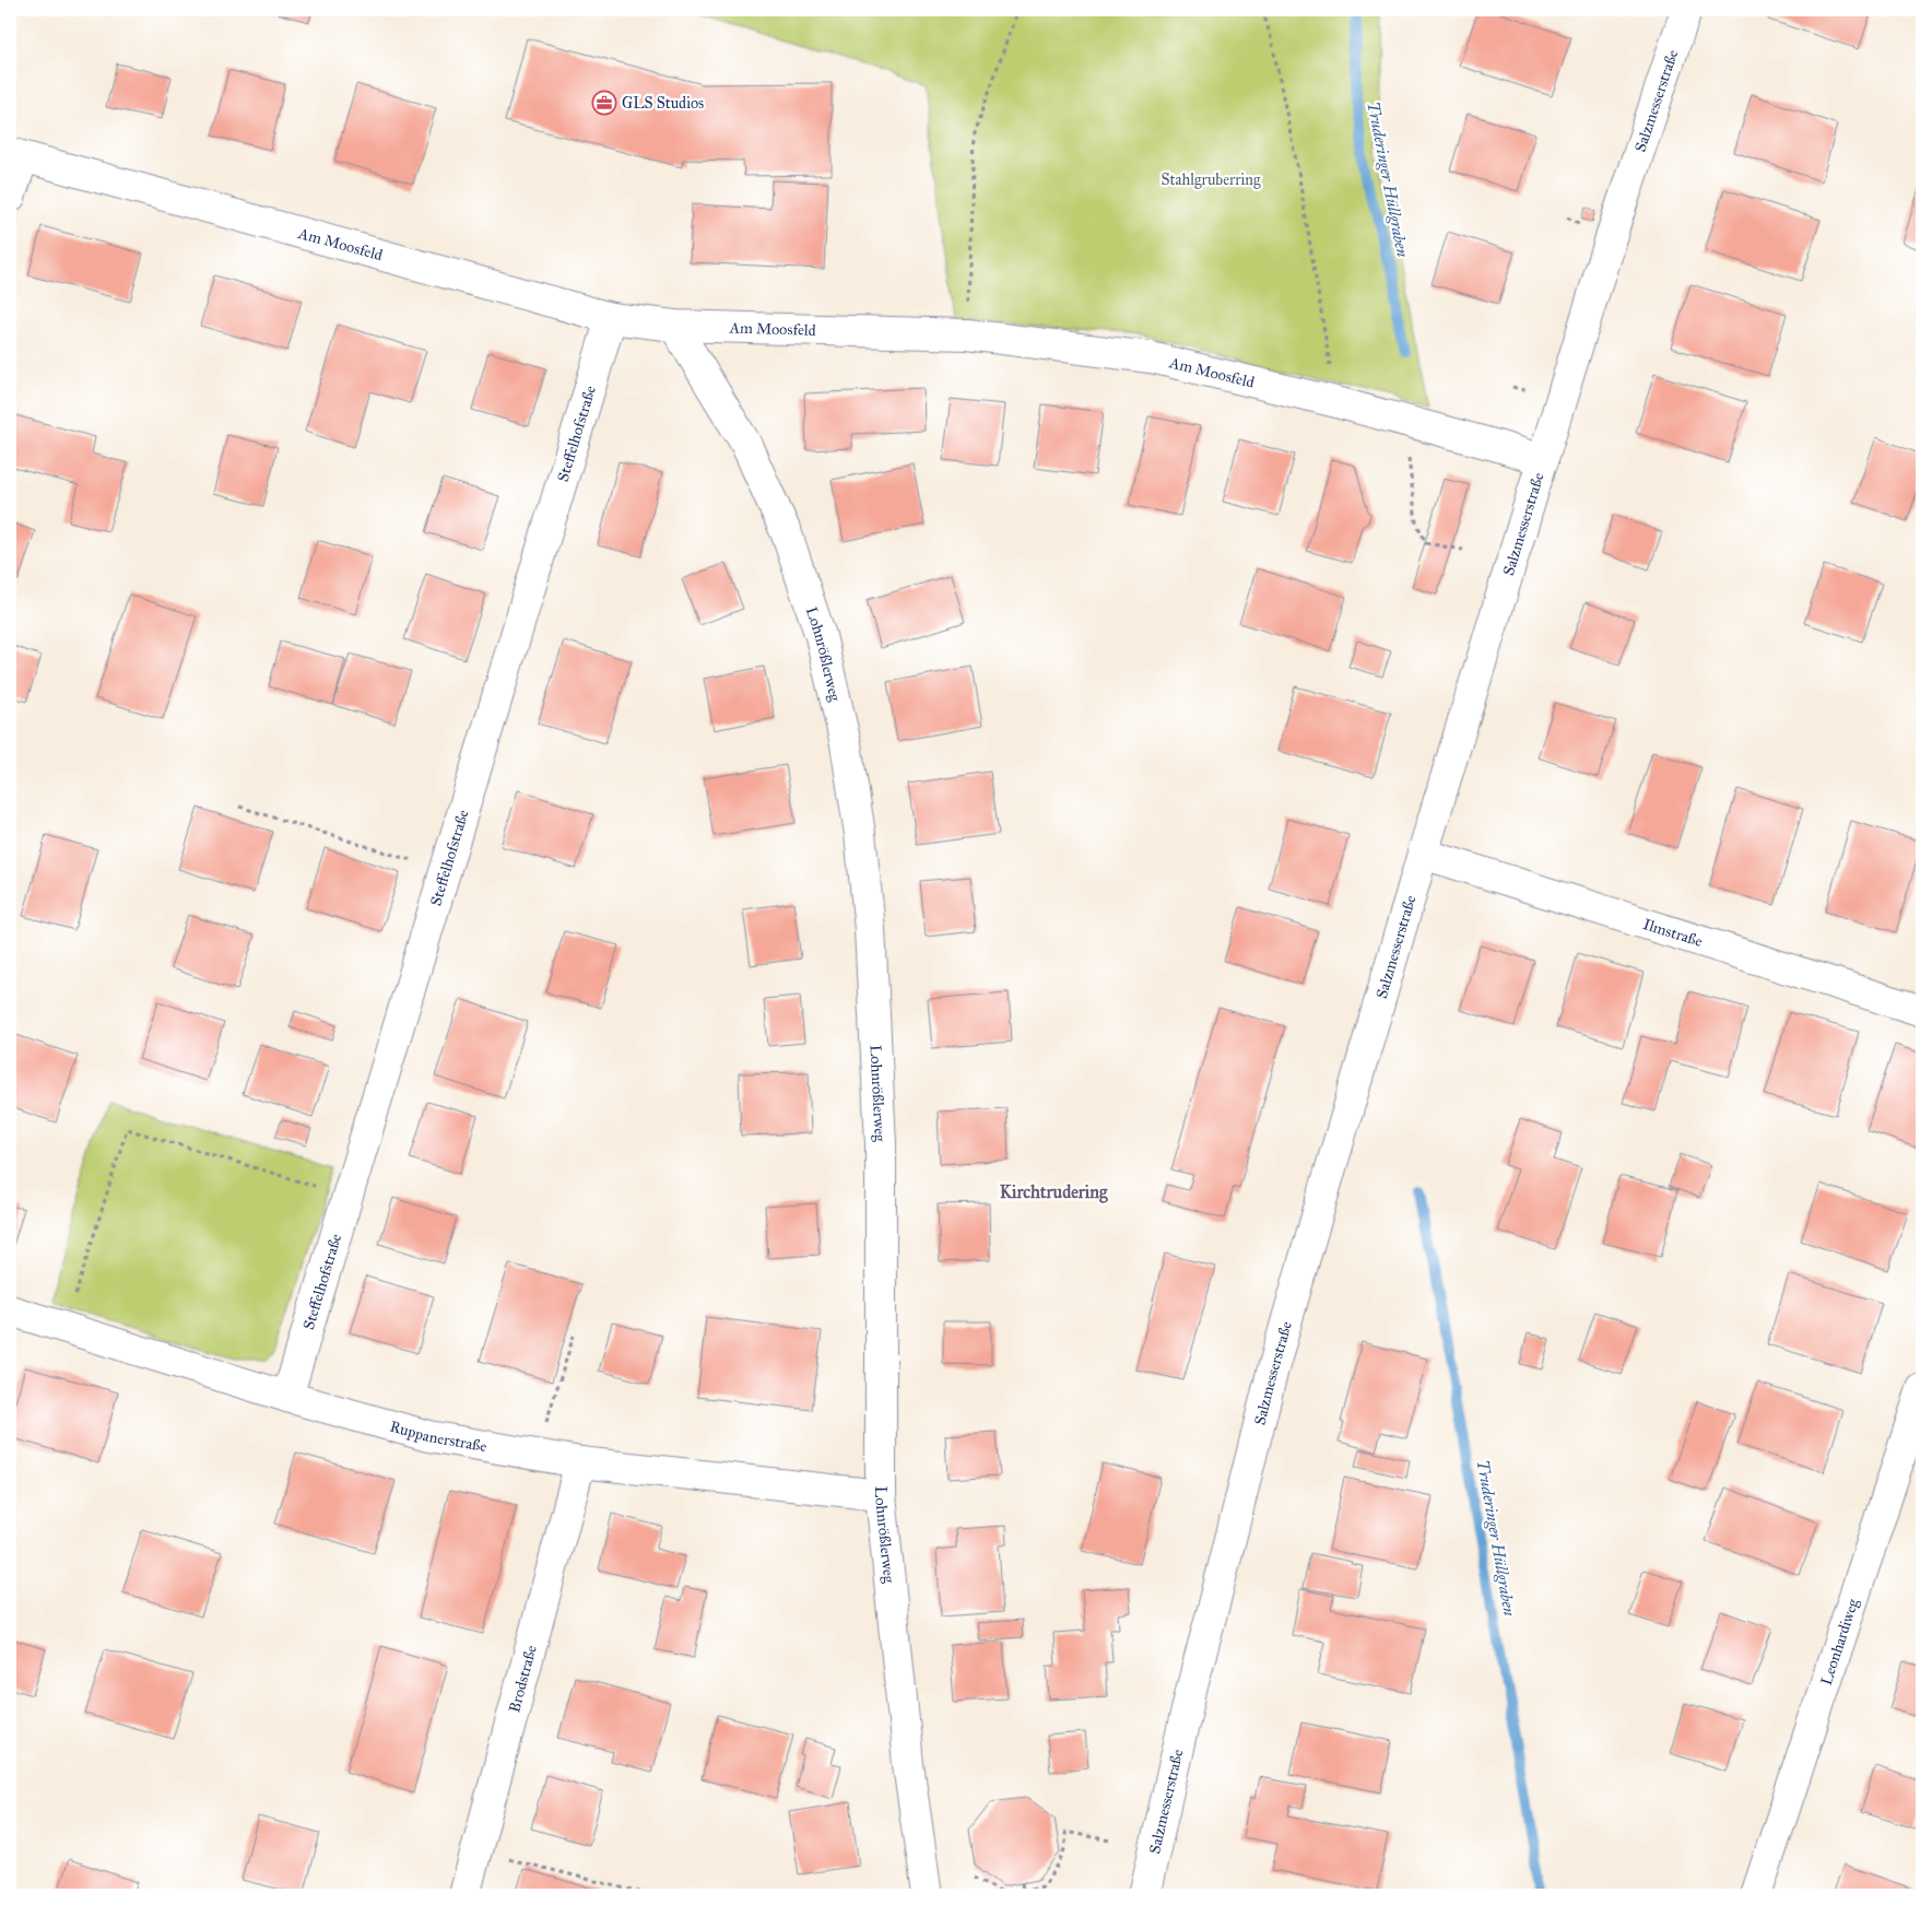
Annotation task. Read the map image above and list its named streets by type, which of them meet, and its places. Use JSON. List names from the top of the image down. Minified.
{"streets":{"street":["Salzmesserstraße","Am Moosfeld","Steffelhofstraße","Lohnrößlerweg","Ilmstraße","Ruppanerstraße","Leonhardiweg","Brodstraße"]},"crossings":[["Salzmesserstraße","Am Moosfeld"],["Salzmesserstraße","Ilmstraße"],["Am Moosfeld","Steffelhofstraße"],["Am Moosfeld","Lohnrößlerweg"],["Steffelhofstraße","Ruppanerstraße"],["Lohnrößlerweg","Ruppanerstraße"],["Ruppanerstraße","Brodstraße"]],"districts":["Kirchtrudering"],"water":["Truderinger Hüllgraben"],"parks":["Stahlgruberring"],"places":{"office":["GLS Studios"]}}
